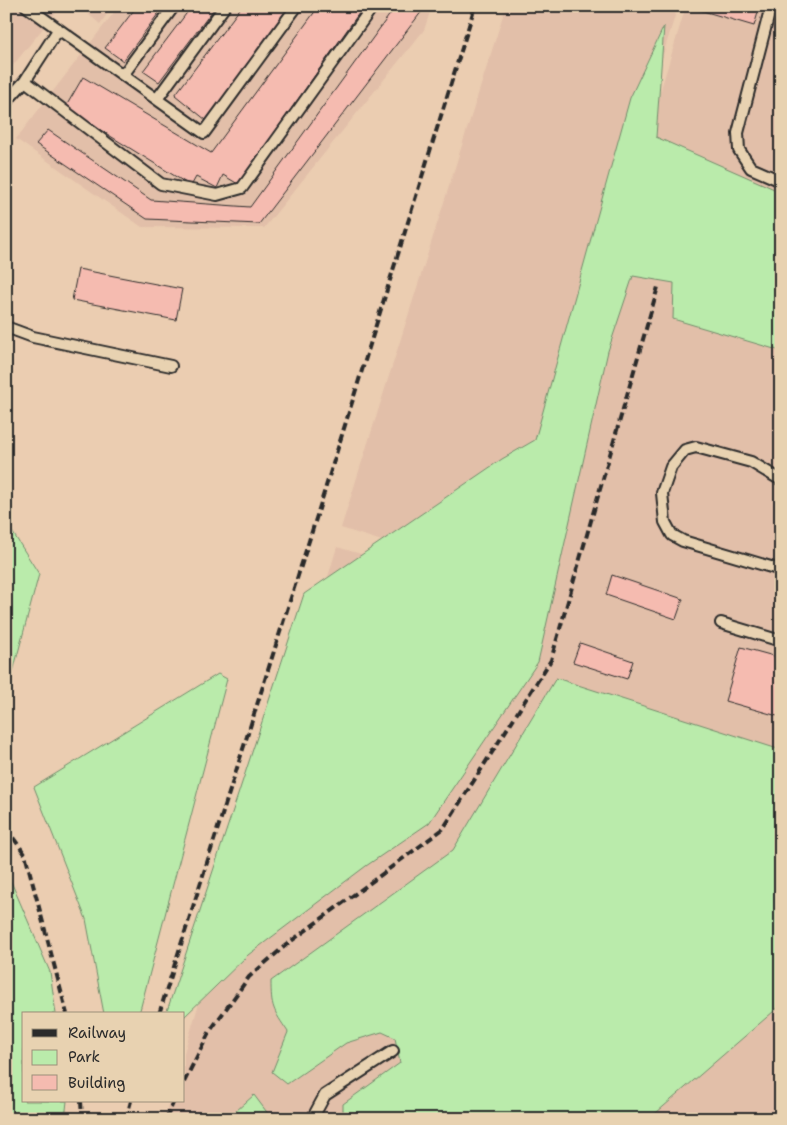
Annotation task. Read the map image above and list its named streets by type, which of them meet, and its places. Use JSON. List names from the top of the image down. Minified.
{"legend":["Railway","Park","Building"]}
